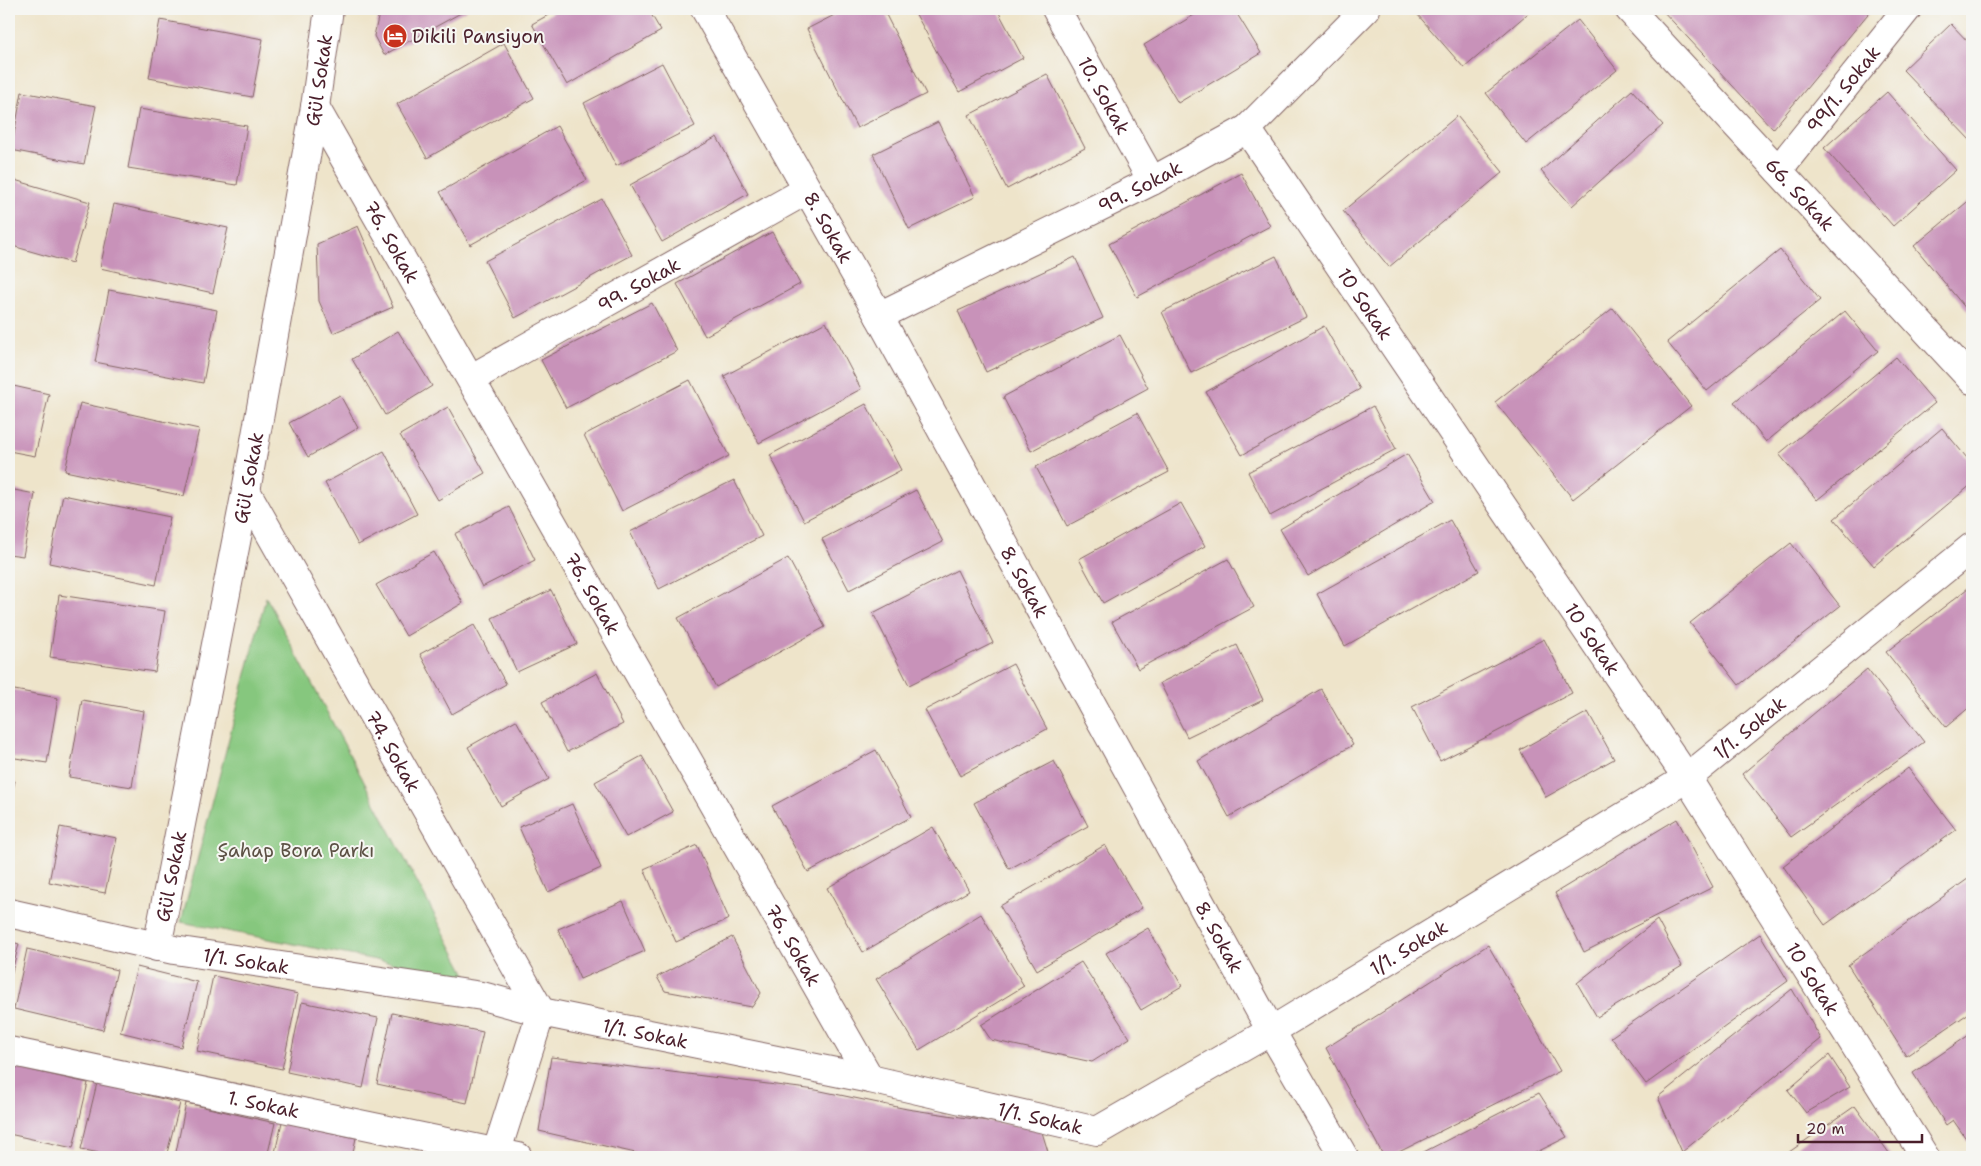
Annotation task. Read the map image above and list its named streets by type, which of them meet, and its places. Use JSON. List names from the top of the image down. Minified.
{"streets":{"street":["Gül Sokak","99/1. Sokak","10. Sokak","99. Sokak","66. Sokak","8. Sokak","76. Sokak","10 Sokak","1/1. Sokak","74. Sokak","1. Sokak"]},"crossings":[["Gül Sokak","76. Sokak"],["Gül Sokak","1/1. Sokak"],["Gül Sokak","74. Sokak"],["99/1. Sokak","66. Sokak"],["10. Sokak","99. Sokak"],["99. Sokak","8. Sokak"],["99. Sokak","76. Sokak"],["99. Sokak","10 Sokak"],["8. Sokak","1/1. Sokak"],["76. Sokak","1/1. Sokak"],["10 Sokak","1/1. Sokak"],["1/1. Sokak","74. Sokak"]],"parks":["Şahap Bora Parkı"],"places":{"hotel":["Dikili Pansiyon"]},"scale_bar":"20 m"}
